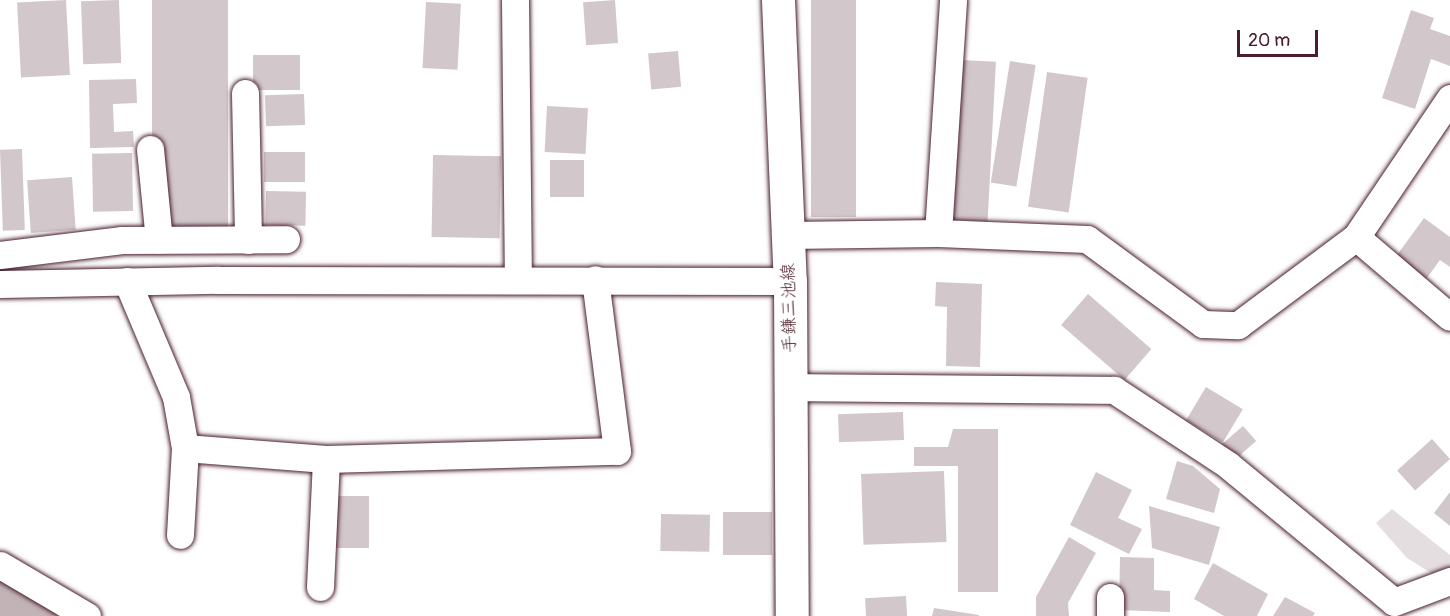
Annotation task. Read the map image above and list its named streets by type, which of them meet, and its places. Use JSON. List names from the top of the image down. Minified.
{"streets":{"main road":["手鎌三池線"]},"scale_bar":"20 m"}
